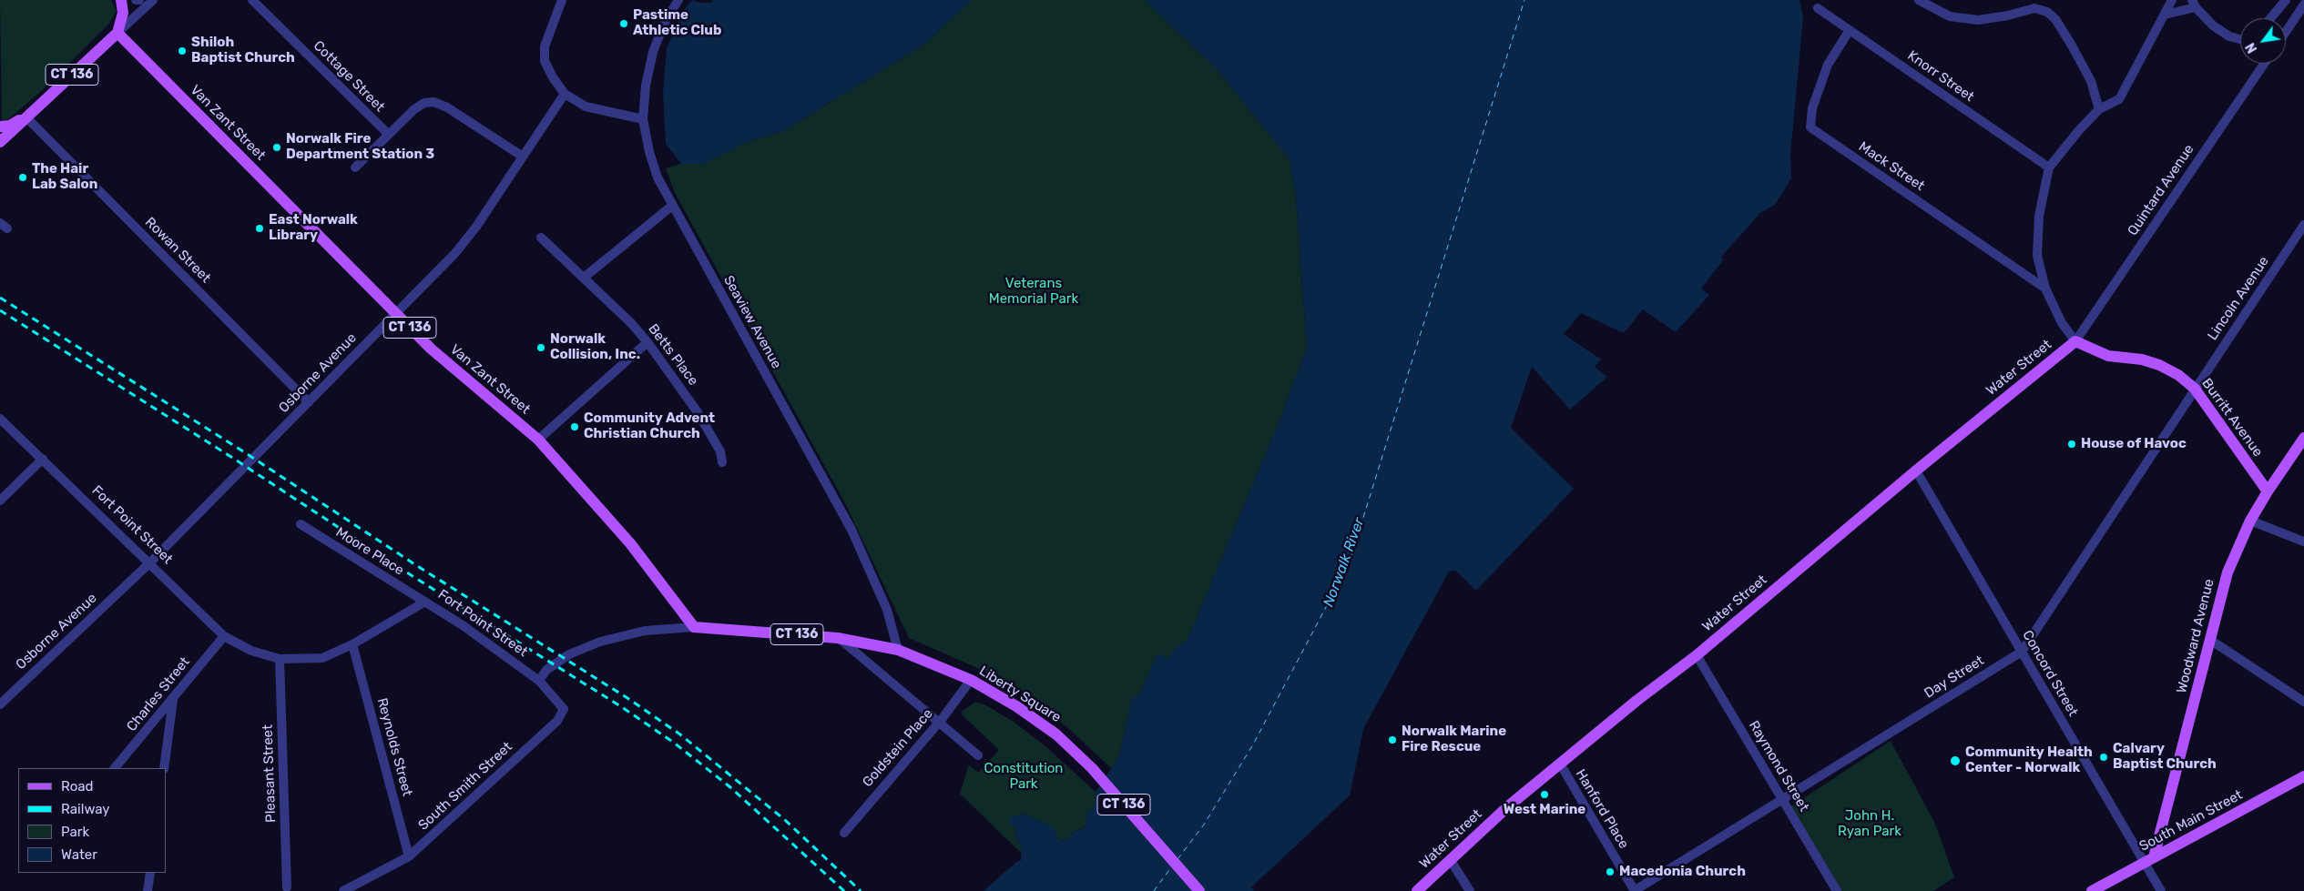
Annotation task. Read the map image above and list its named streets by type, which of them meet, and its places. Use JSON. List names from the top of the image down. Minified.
{"streets":{"main road":["CT 136","Van Zant Street","Water Street","Burritt Avenue","Woodward Avenue","Liberty Square","South Main Street"],"street":["Cottage Street","Knorr Street","Mack Street","Quintard Avenue","Rowan Street","Lincoln Avenue","Seaview Avenue","Betts Place","Osborne Avenue","Fort Point Street","Moore Place","Concord Street","Day Street","Charles Street","Reynolds Street","Goldstein Place","Raymond Street","Pleasant Street","South Smith Street","Hanford Place"]},"crossings":[["CT 136","Van Zant Street"],["CT 136","Rowan Street"],["CT 136","Seaview Avenue"],["CT 136","Liberty Square"],["Knorr Street","Mack Street"],["Knorr Street","Burritt Avenue"],["Van Zant Street","Osborne Avenue"],["Mack Street","Burritt Avenue"],["Quintard Avenue","Water Street"],["Quintard Avenue","Burritt Avenue"],["Rowan Street","Osborne Avenue"],["Lincoln Avenue","Burritt Avenue"],["Lincoln Avenue","Day Street"],["Seaview Avenue","Liberty Square"],["Water Street","Burritt Avenue"],["Water Street","Concord Street"],["Water Street","Raymond Street"],["Water Street","Hanford Place"],["Osborne Avenue","Fort Point Street"],["Burritt Avenue","Woodward Avenue"],["Burritt Avenue","Day Street"],["Fort Point Street","Moore Place"],["Fort Point Street","Charles Street"],["Fort Point Street","Reynolds Street"],["Fort Point Street","Pleasant Street"],["Fort Point Street","South Smith Street"],["Woodward Avenue","Concord Street"],["Woodward Avenue","South Main Street"],["Concord Street","Day Street"],["Concord Street","South Main Street"],["Day Street","Raymond Street"],["Day Street","Hanford Place"],["Liberty Square","Goldstein Place"],["Reynolds Street","South Smith Street"]],"water":["Norwalk River"],"parks":["Veterans Memorial Park","Constitution Park","John H. Ryan Park"],"places":["Pastime Athletic Club","Shiloh Baptist Church","Norwalk Fire Department Station 3","The Hair Lab Salon","East Norwalk Library","Norwalk Collision, Inc.","Community Advent Christian Church","House of Havoc","Norwalk Marine Fire Rescue","Calvary Baptist Church","Community Health Center - Norwalk","West Marine","Macedonia Church"],"legend":["Road","Railway","Park","Water"],"north":"bottom left"}
